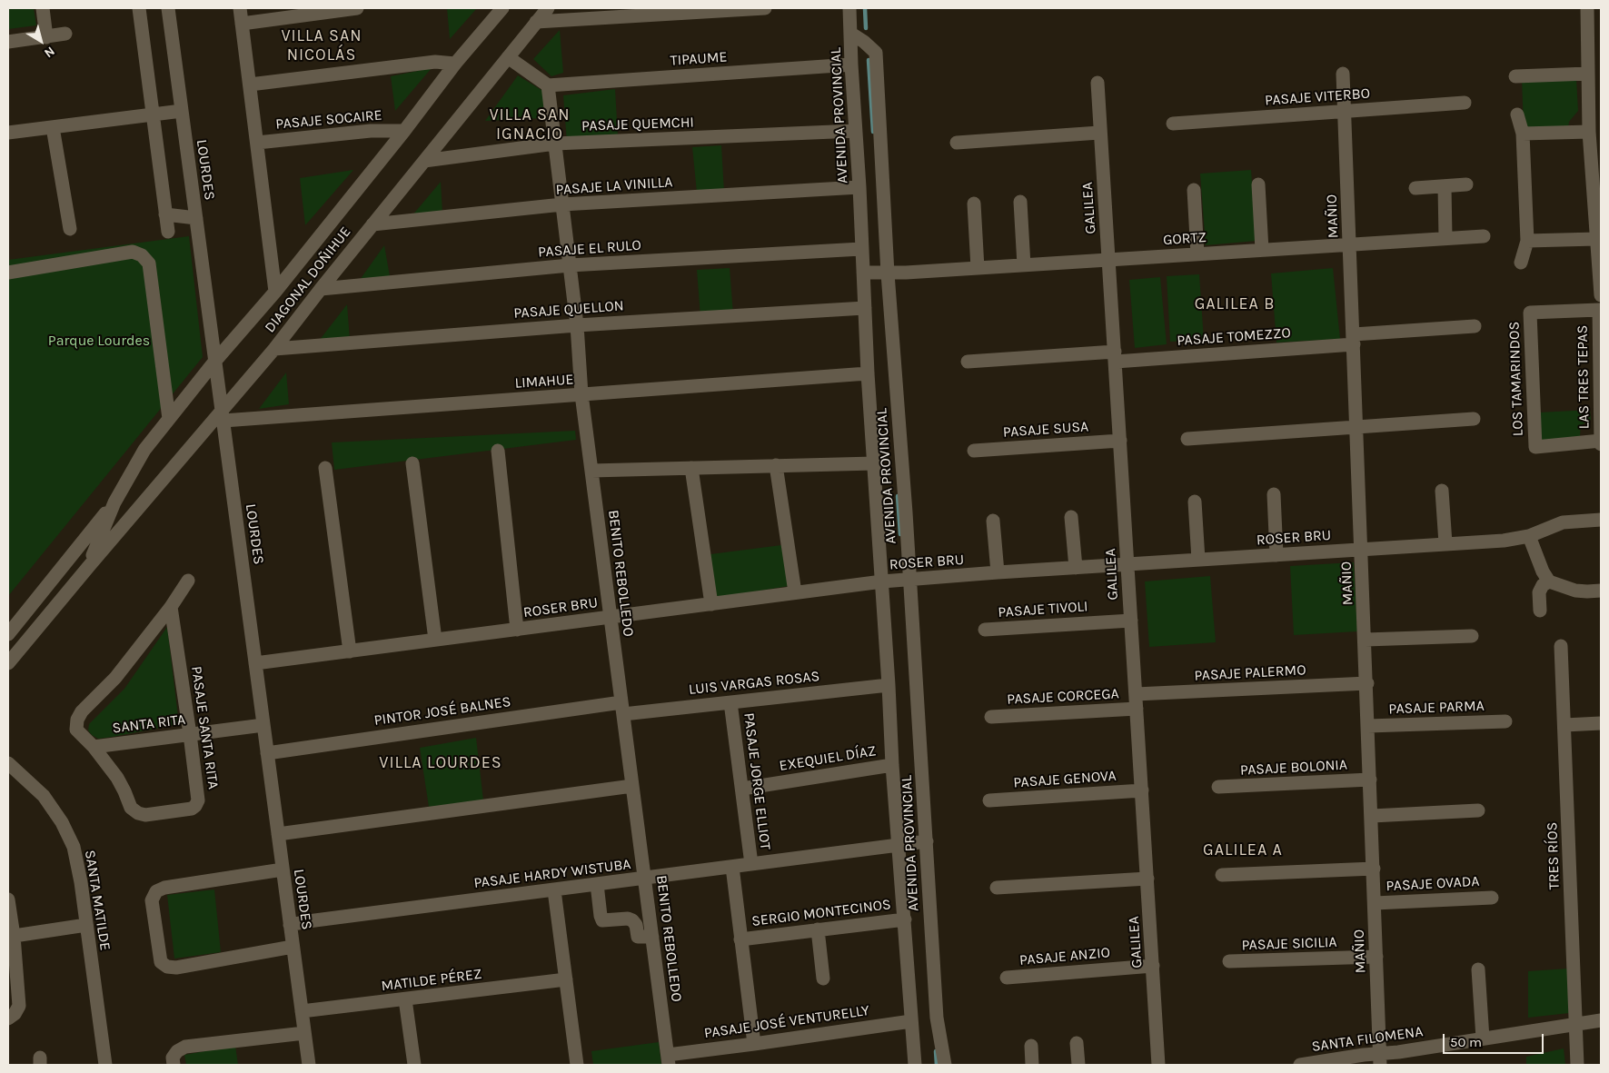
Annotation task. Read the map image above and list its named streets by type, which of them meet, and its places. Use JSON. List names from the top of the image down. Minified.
{"streets":{"street":["TIPAUME","PASAJE VITERBO","AVENIDA PROVINCIAL","PASAJE SOCAIRE","PASAJE QUEMCHI","LOURDES","PASAJE LA VINILLA","GALILEA","MAÑIO","GORTZ","PASAJE EL RULO","DIAGONAL DOÑIHUE","PASAJE QUELLON","PASAJE TOMEZZO","LAS TRES TEPAS","LOS TAMARINDOS","LIMAHUE","PASAJE SUSA","ROSER BRU","BENITO REBOLLEDO","PASAJE TIVOLI","PASAJE PALERMO","LUIS VARGAS ROSAS","PASAJE CORCEGA","PASAJE PARMA","PINTOR JOSÉ BALNES","SANTA RITA","PASAJE SANTA RITA","EXEQUIEL DÍAZ","PASAJE BOLONIA","PASAJE GENOVA","PASAJE JORGE ELLIOT","TRES RÍOS","PASAJE HARDY WISTUBA","PASAJE OVADA","SANTA MATILDE","SERGIO MONTECINOS","PASAJE SICILIA","PASAJE ANZIO","MATILDE PÉREZ","PASAJE JOSÉ VENTURELLY","SANTA FILOMENA"]},"crossings":[["TIPAUME","AVENIDA PROVINCIAL"],["TIPAUME","BENITO REBOLLEDO"],["PASAJE VITERBO","MAÑIO"],["AVENIDA PROVINCIAL","PASAJE QUEMCHI"],["AVENIDA PROVINCIAL","PASAJE LA VINILLA"],["AVENIDA PROVINCIAL","GORTZ"],["AVENIDA PROVINCIAL","PASAJE EL RULO"],["AVENIDA PROVINCIAL","PASAJE QUELLON"],["AVENIDA PROVINCIAL","LIMAHUE"],["AVENIDA PROVINCIAL","ROSER BRU"],["AVENIDA PROVINCIAL","LUIS VARGAS ROSAS"],["AVENIDA PROVINCIAL","EXEQUIEL DÍAZ"],["AVENIDA PROVINCIAL","PASAJE HARDY WISTUBA"],["AVENIDA PROVINCIAL","SERGIO MONTECINOS"],["AVENIDA PROVINCIAL","PASAJE JOSÉ VENTURELLY"],["PASAJE SOCAIRE","DIAGONAL DOÑIHUE"],["PASAJE QUEMCHI","DIAGONAL DOÑIHUE"],["PASAJE QUEMCHI","BENITO REBOLLEDO"],["LOURDES","DIAGONAL DOÑIHUE"],["LOURDES","LIMAHUE"],["LOURDES","ROSER BRU"],["LOURDES","PINTOR JOSÉ BALNES"],["LOURDES","SANTA RITA"],["LOURDES","PASAJE HARDY WISTUBA"],["LOURDES","MATILDE PÉREZ"],["PASAJE LA VINILLA","DIAGONAL DOÑIHUE"],["PASAJE LA VINILLA","BENITO REBOLLEDO"],["GALILEA","GORTZ"],["GALILEA","PASAJE TOMEZZO"],["GALILEA","PASAJE SUSA"],["GALILEA","ROSER BRU"],["GALILEA","PASAJE TIVOLI"],["GALILEA","PASAJE PALERMO"],["GALILEA","PASAJE CORCEGA"],["GALILEA","PASAJE GENOVA"],["GALILEA","PASAJE ANZIO"],["MAÑIO","GORTZ"],["MAÑIO","PASAJE TOMEZZO"],["MAÑIO","ROSER BRU"],["MAÑIO","PASAJE PALERMO"],["MAÑIO","PASAJE PARMA"],["MAÑIO","PASAJE BOLONIA"],["MAÑIO","PASAJE OVADA"],["MAÑIO","PASAJE SICILIA"],["MAÑIO","SANTA FILOMENA"],["PASAJE EL RULO","DIAGONAL DOÑIHUE"],["PASAJE EL RULO","BENITO REBOLLEDO"],["DIAGONAL DOÑIHUE","PASAJE QUELLON"],["DIAGONAL DOÑIHUE","LIMAHUE"],["PASAJE QUELLON","BENITO REBOLLEDO"],["LAS TRES TEPAS","LOS TAMARINDOS"],["LIMAHUE","BENITO REBOLLEDO"],["ROSER BRU","BENITO REBOLLEDO"],["BENITO REBOLLEDO","LUIS VARGAS ROSAS"],["BENITO REBOLLEDO","PINTOR JOSÉ BALNES"],["BENITO REBOLLEDO","PASAJE HARDY WISTUBA"],["BENITO REBOLLEDO","PASAJE JOSÉ VENTURELLY"],["LUIS VARGAS ROSAS","PINTOR JOSÉ BALNES"],["LUIS VARGAS ROSAS","PASAJE JORGE ELLIOT"],["SANTA RITA","PASAJE SANTA RITA"],["EXEQUIEL DÍAZ","PASAJE JORGE ELLIOT"],["PASAJE JORGE ELLIOT","PASAJE HARDY WISTUBA"],["TRES RÍOS","SANTA FILOMENA"]],"districts":["VILLA SAN NICOLÁS","VILLA SAN IGNACIO","GALILEA B","VILLA LOURDES","GALILEA A"],"parks":["Parque Lourdes"],"scale_bar":"50 m","north":"bottom right"}
